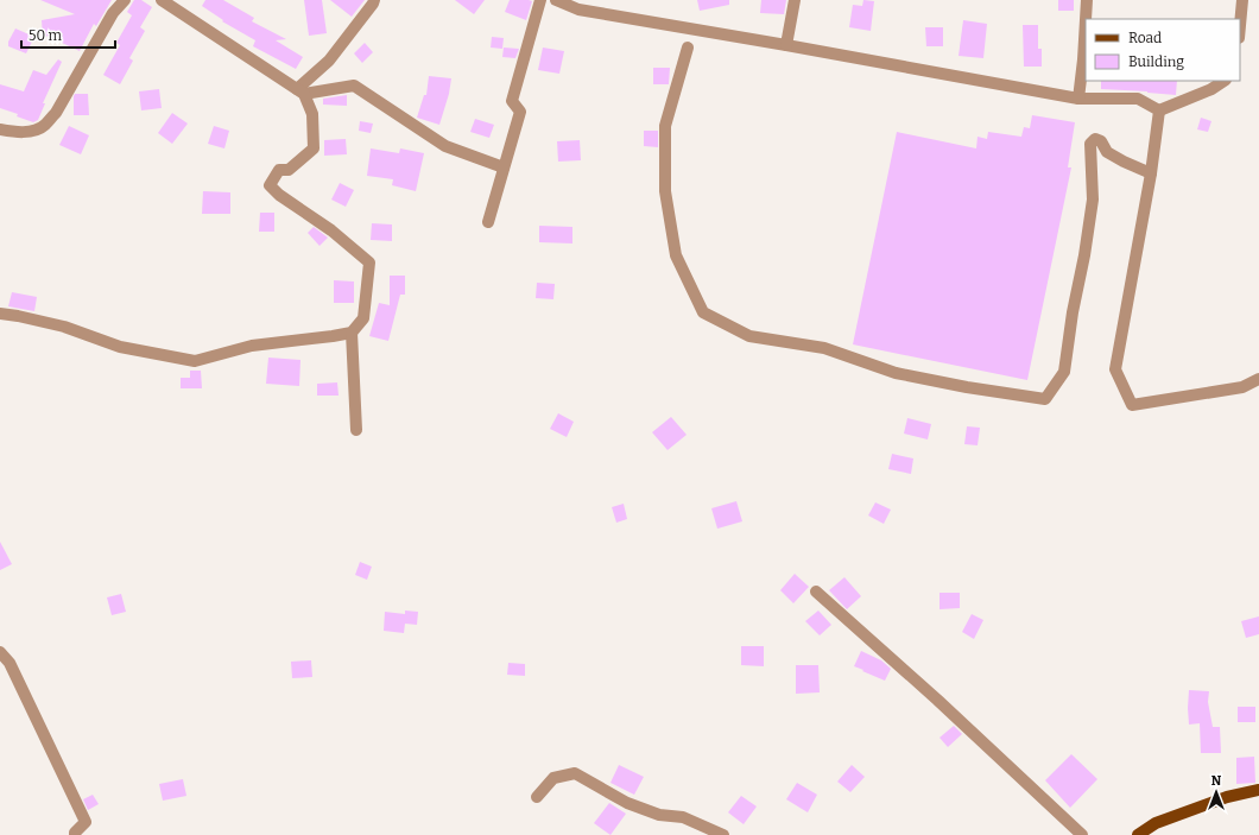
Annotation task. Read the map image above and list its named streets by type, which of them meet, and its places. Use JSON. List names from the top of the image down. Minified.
{"legend":["Road","Building"],"scale_bar":"50 m","north":"top"}
